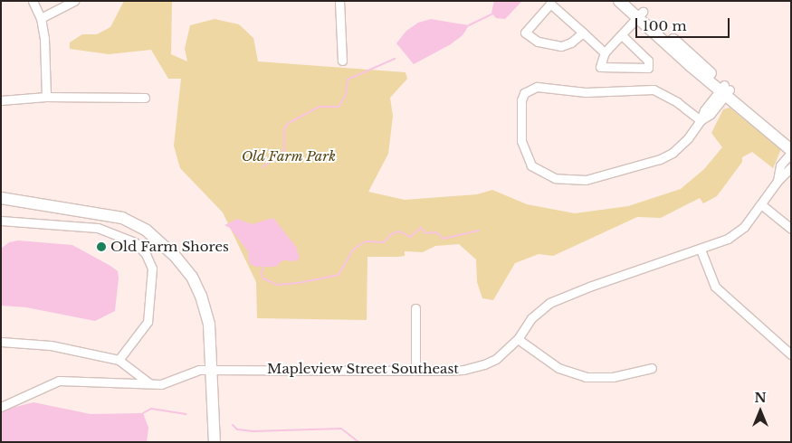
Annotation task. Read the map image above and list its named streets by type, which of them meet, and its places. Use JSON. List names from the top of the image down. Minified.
{"streets":{"street":["Mapleview Street Southeast"]},"parks":["Old Farm Park"],"places":["Old Farm Shores"],"scale_bar":"100 m","north":"top"}
